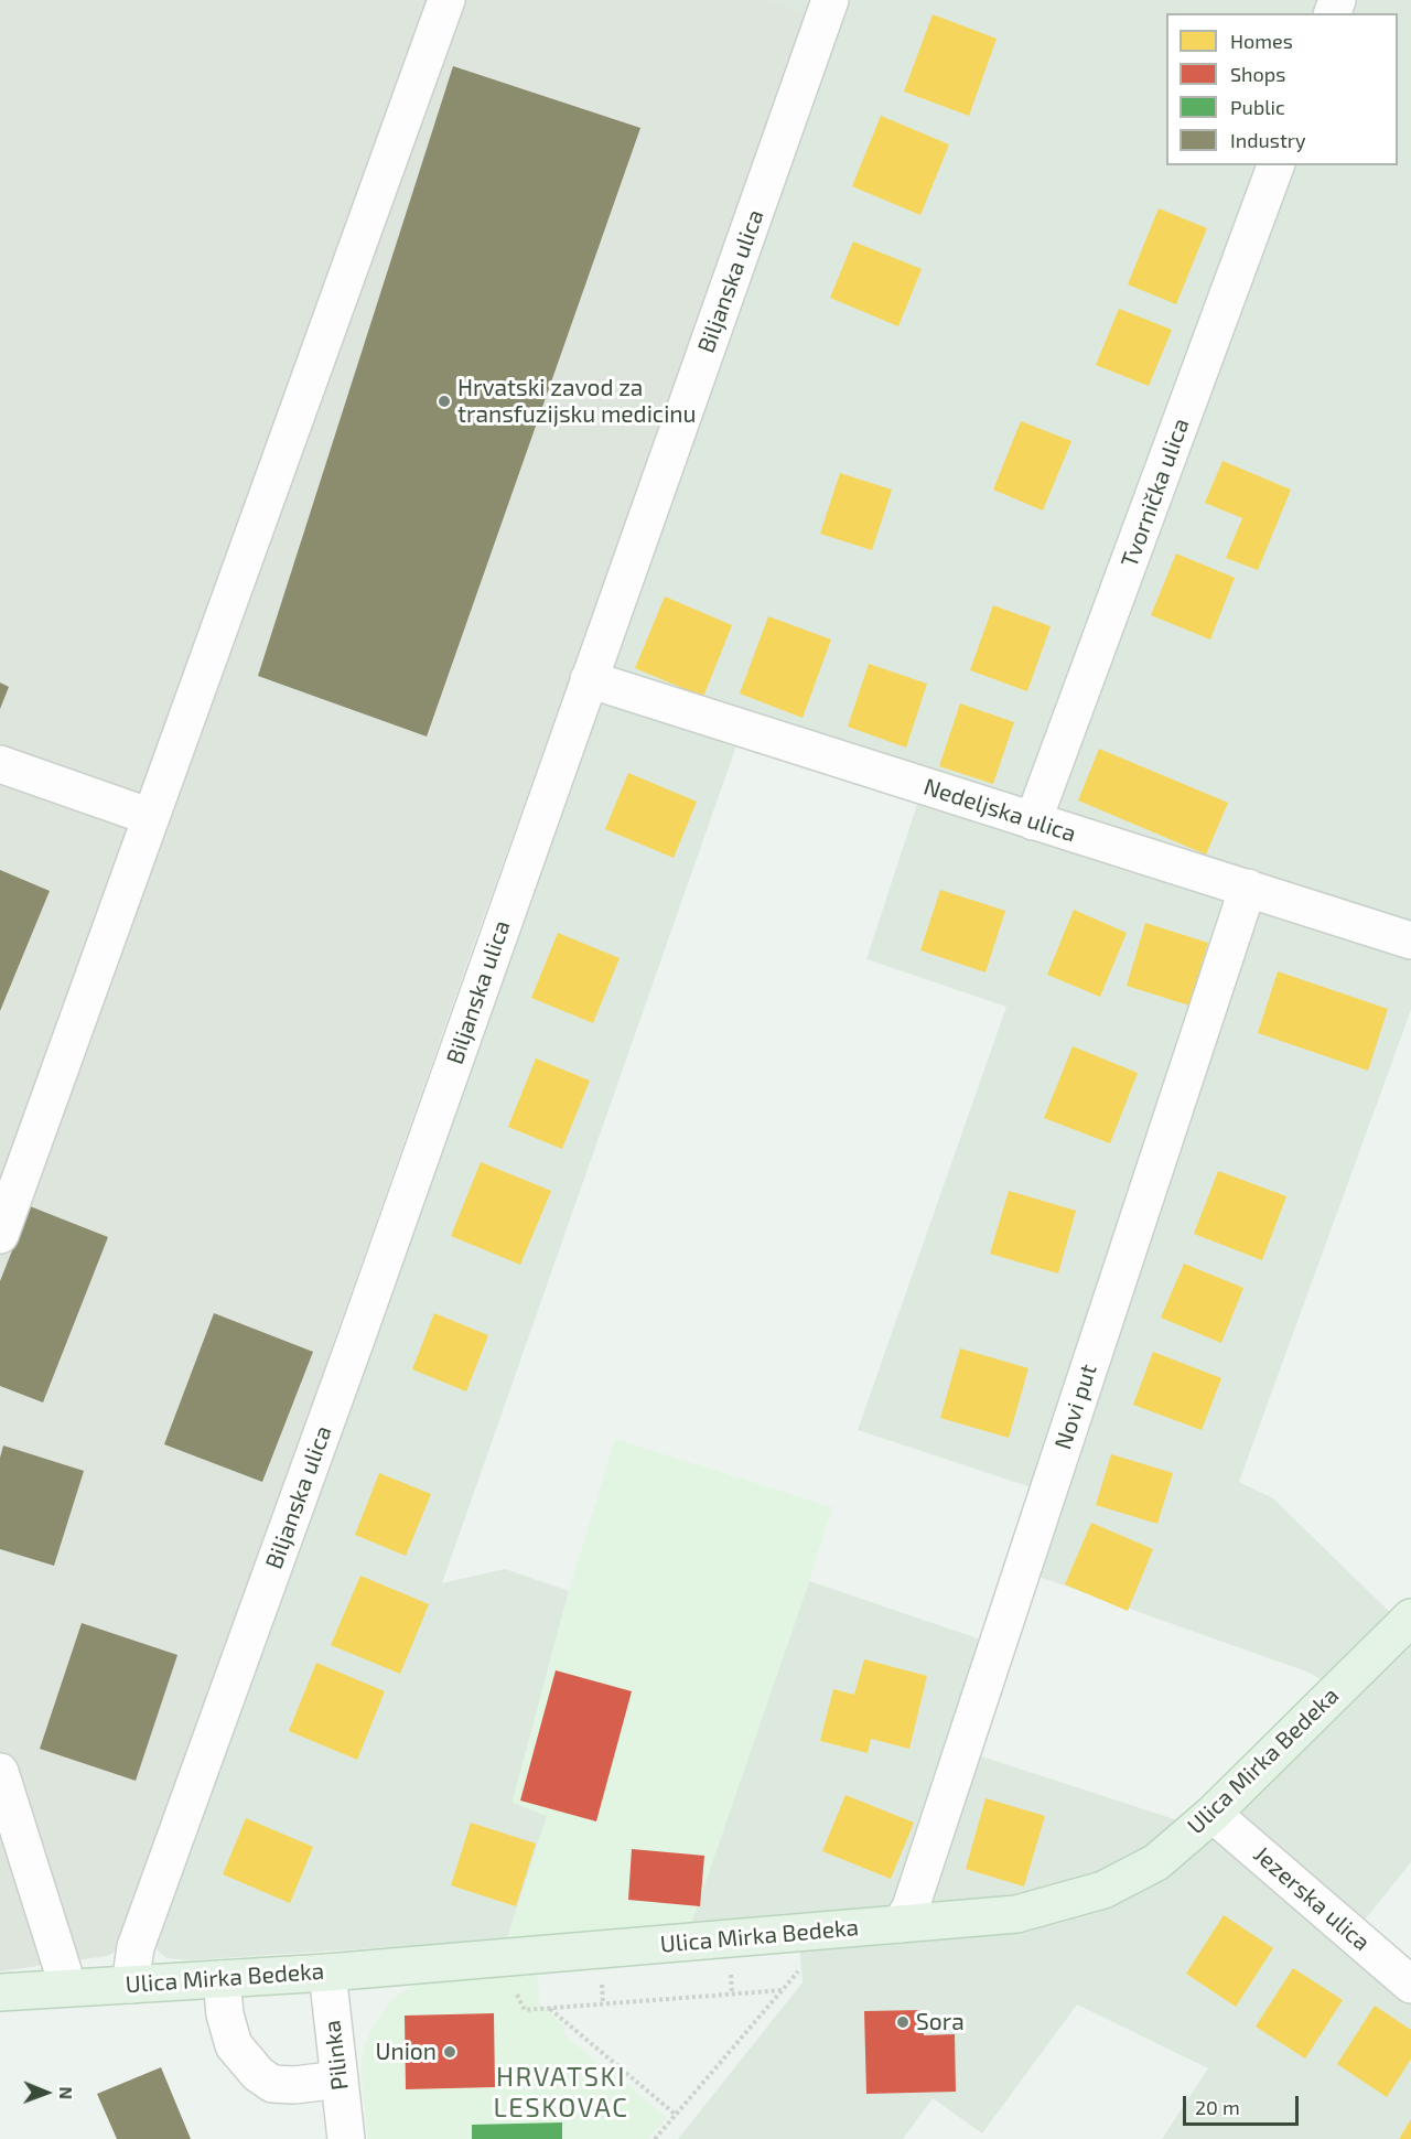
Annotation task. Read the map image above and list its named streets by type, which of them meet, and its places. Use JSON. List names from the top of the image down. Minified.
{"streets":{"main road":["Ulica Mirka Bedeka"],"street":["Biljanska ulica","Tvornička ulica","Nedeljska ulica","Novi put","Jezerska ulica","Pilinka"]},"crossings":[["Biljanska ulica","Nedeljska ulica"],["Biljanska ulica","Ulica Mirka Bedeka"],["Tvornička ulica","Nedeljska ulica"],["Nedeljska ulica","Novi put"],["Novi put","Ulica Mirka Bedeka"],["Ulica Mirka Bedeka","Jezerska ulica"],["Ulica Mirka Bedeka","Pilinka"]],"districts":["HRVATSKI LESKOVAC"],"places":["Hrvatski zavod za transfuzijsku medicinu","Sora","Union"],"legend":["Homes","Shops","Public","Industry"],"scale_bar":"20 m","north":"right"}
